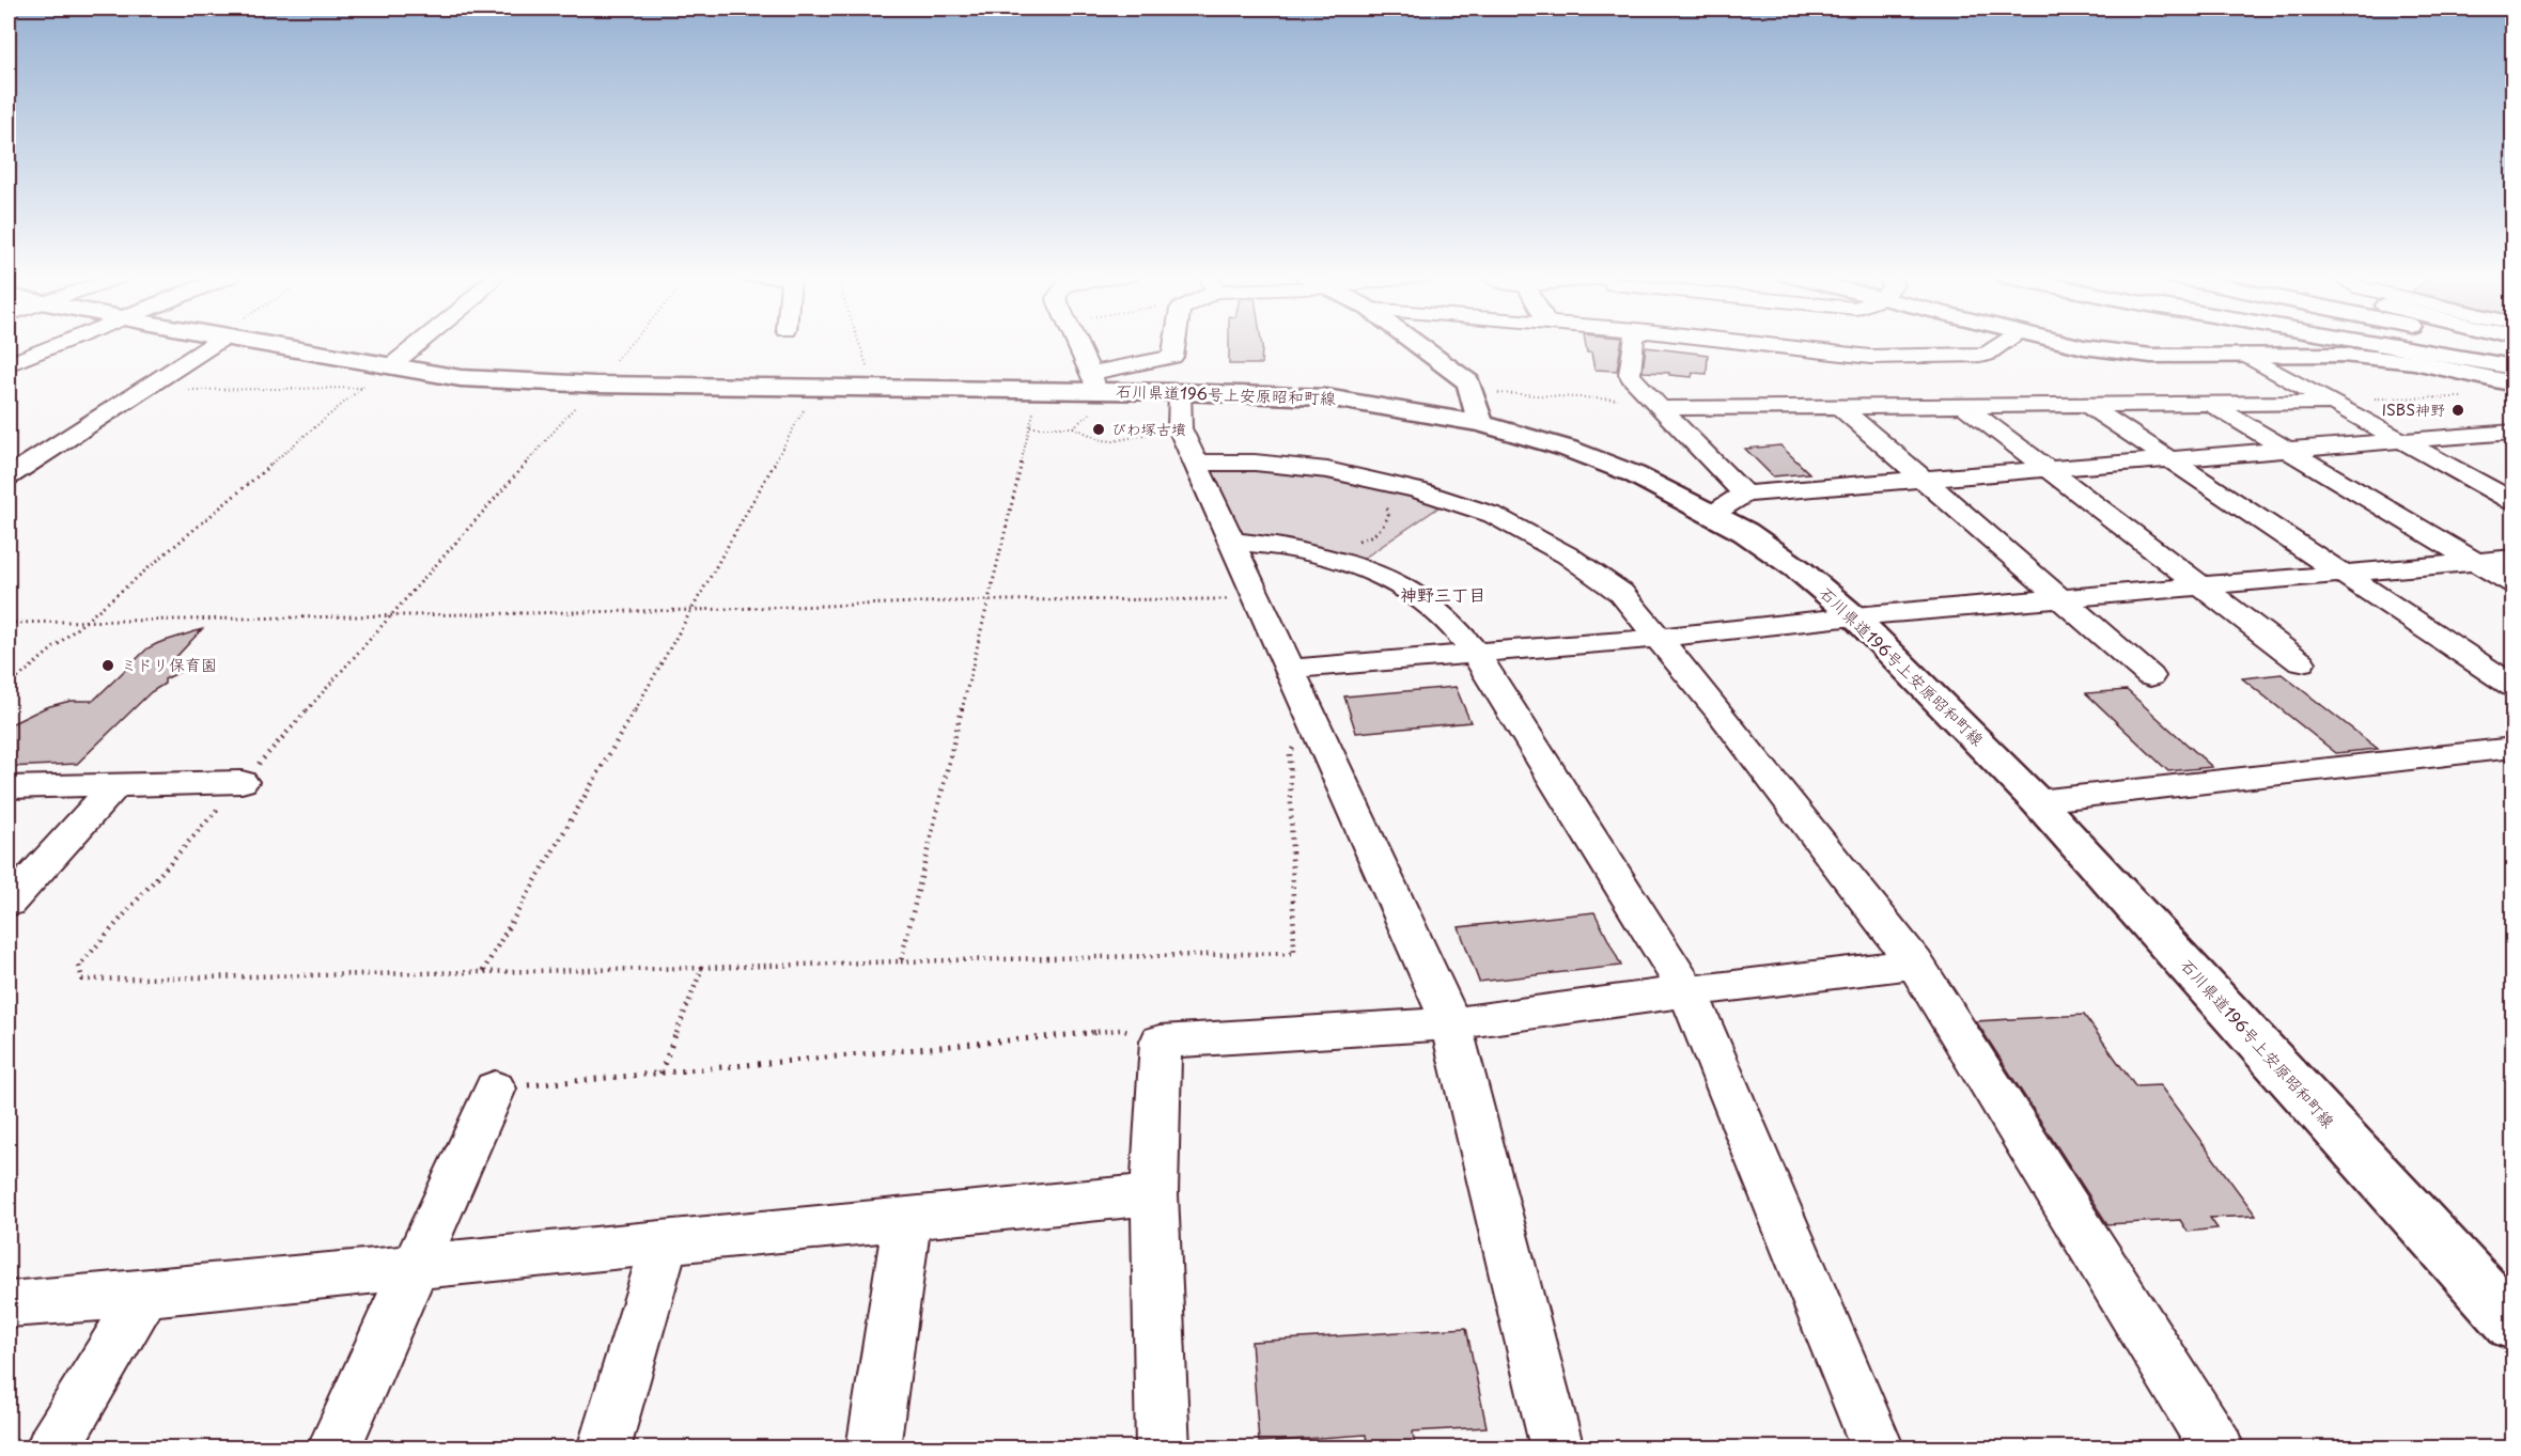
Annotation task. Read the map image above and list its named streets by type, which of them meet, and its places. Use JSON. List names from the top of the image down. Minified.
{"streets":{"main road":["石川県道196号上安原昭和町線"]},"districts":["神野三丁目"],"places":["ISBS神野","びわ塚古墳","ミドリ保育園"]}
